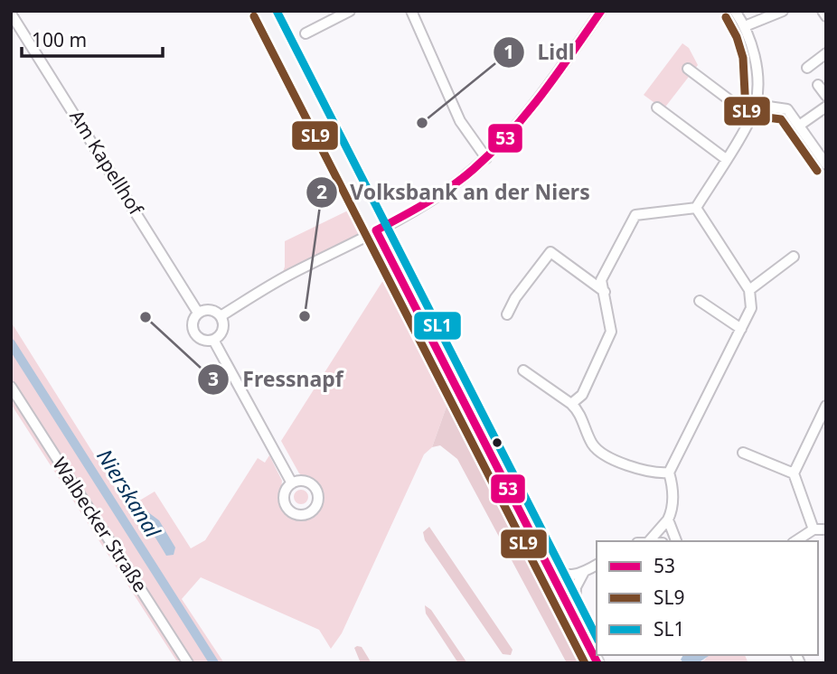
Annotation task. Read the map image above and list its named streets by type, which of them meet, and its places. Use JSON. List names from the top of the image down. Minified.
{"streets":{"street":["Am Kapellhof","Walbecker Straße"]},"water":["Nierskanal"],"places":["Lidl","Volksbank an der Niers","Fressnapf"],"lines":["transit line 53","transit line SL1","transit line SL9"],"legend":["53","SL9","SL1"],"scale_bar":"100 m"}
